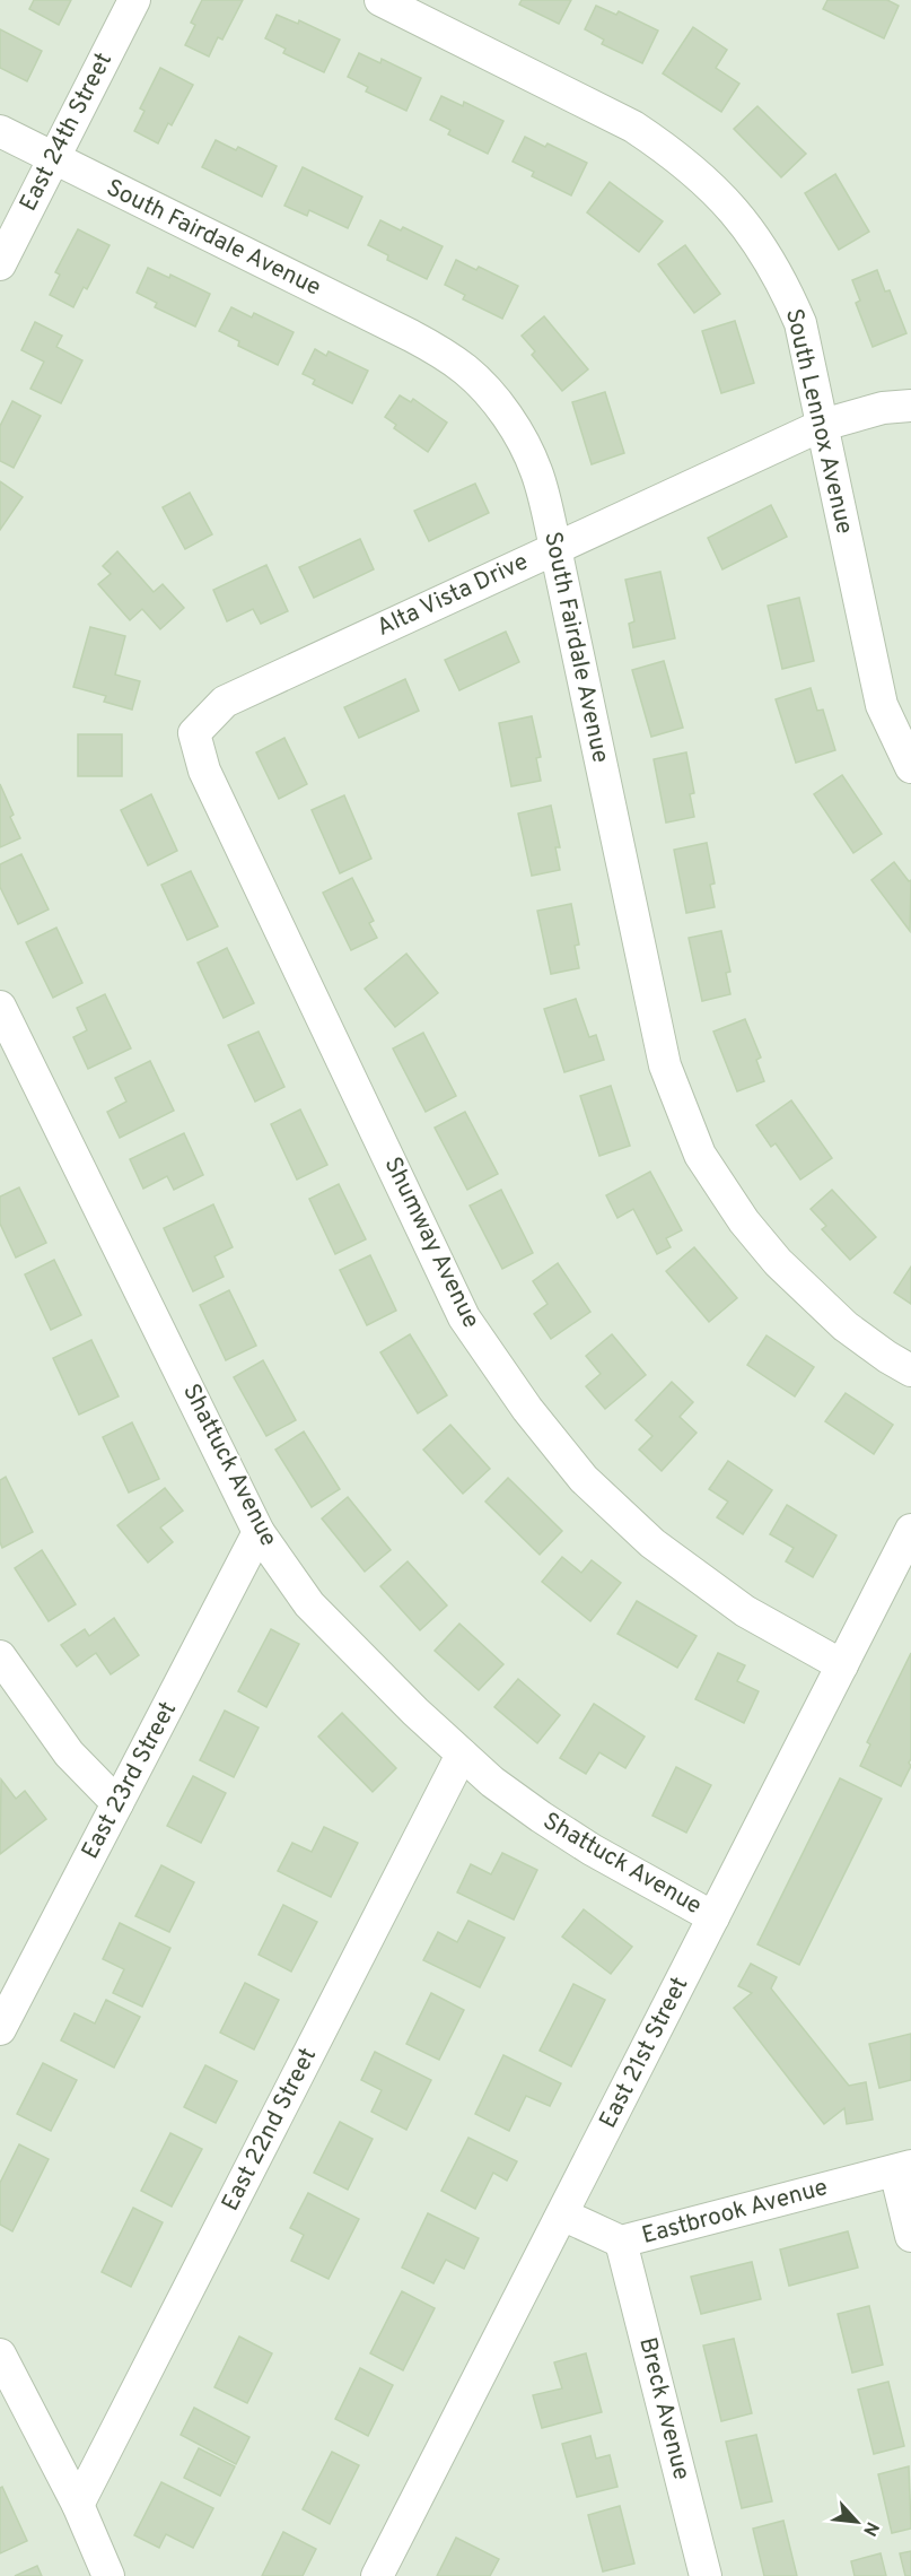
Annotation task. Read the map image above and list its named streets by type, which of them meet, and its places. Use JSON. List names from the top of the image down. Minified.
{"streets":{"street":["East 24th Street","South Fairdale Avenue","South Lennox Avenue","Alta Vista Drive","Shumway Avenue","Shattuck Avenue","East 23rd Street","East 21st Street","East 22nd Street","Eastbrook Avenue","Breck Avenue"]},"crossings":[["East 24th Street","South Fairdale Avenue"],["South Fairdale Avenue","Alta Vista Drive"],["South Lennox Avenue","Alta Vista Drive"],["Alta Vista Drive","Shumway Avenue"],["Shumway Avenue","East 21st Street"],["Shattuck Avenue","East 23rd Street"],["Shattuck Avenue","East 21st Street"],["Shattuck Avenue","East 22nd Street"],["East 21st Street","Eastbrook Avenue"],["Eastbrook Avenue","Breck Avenue"]],"north":"bottom right"}
